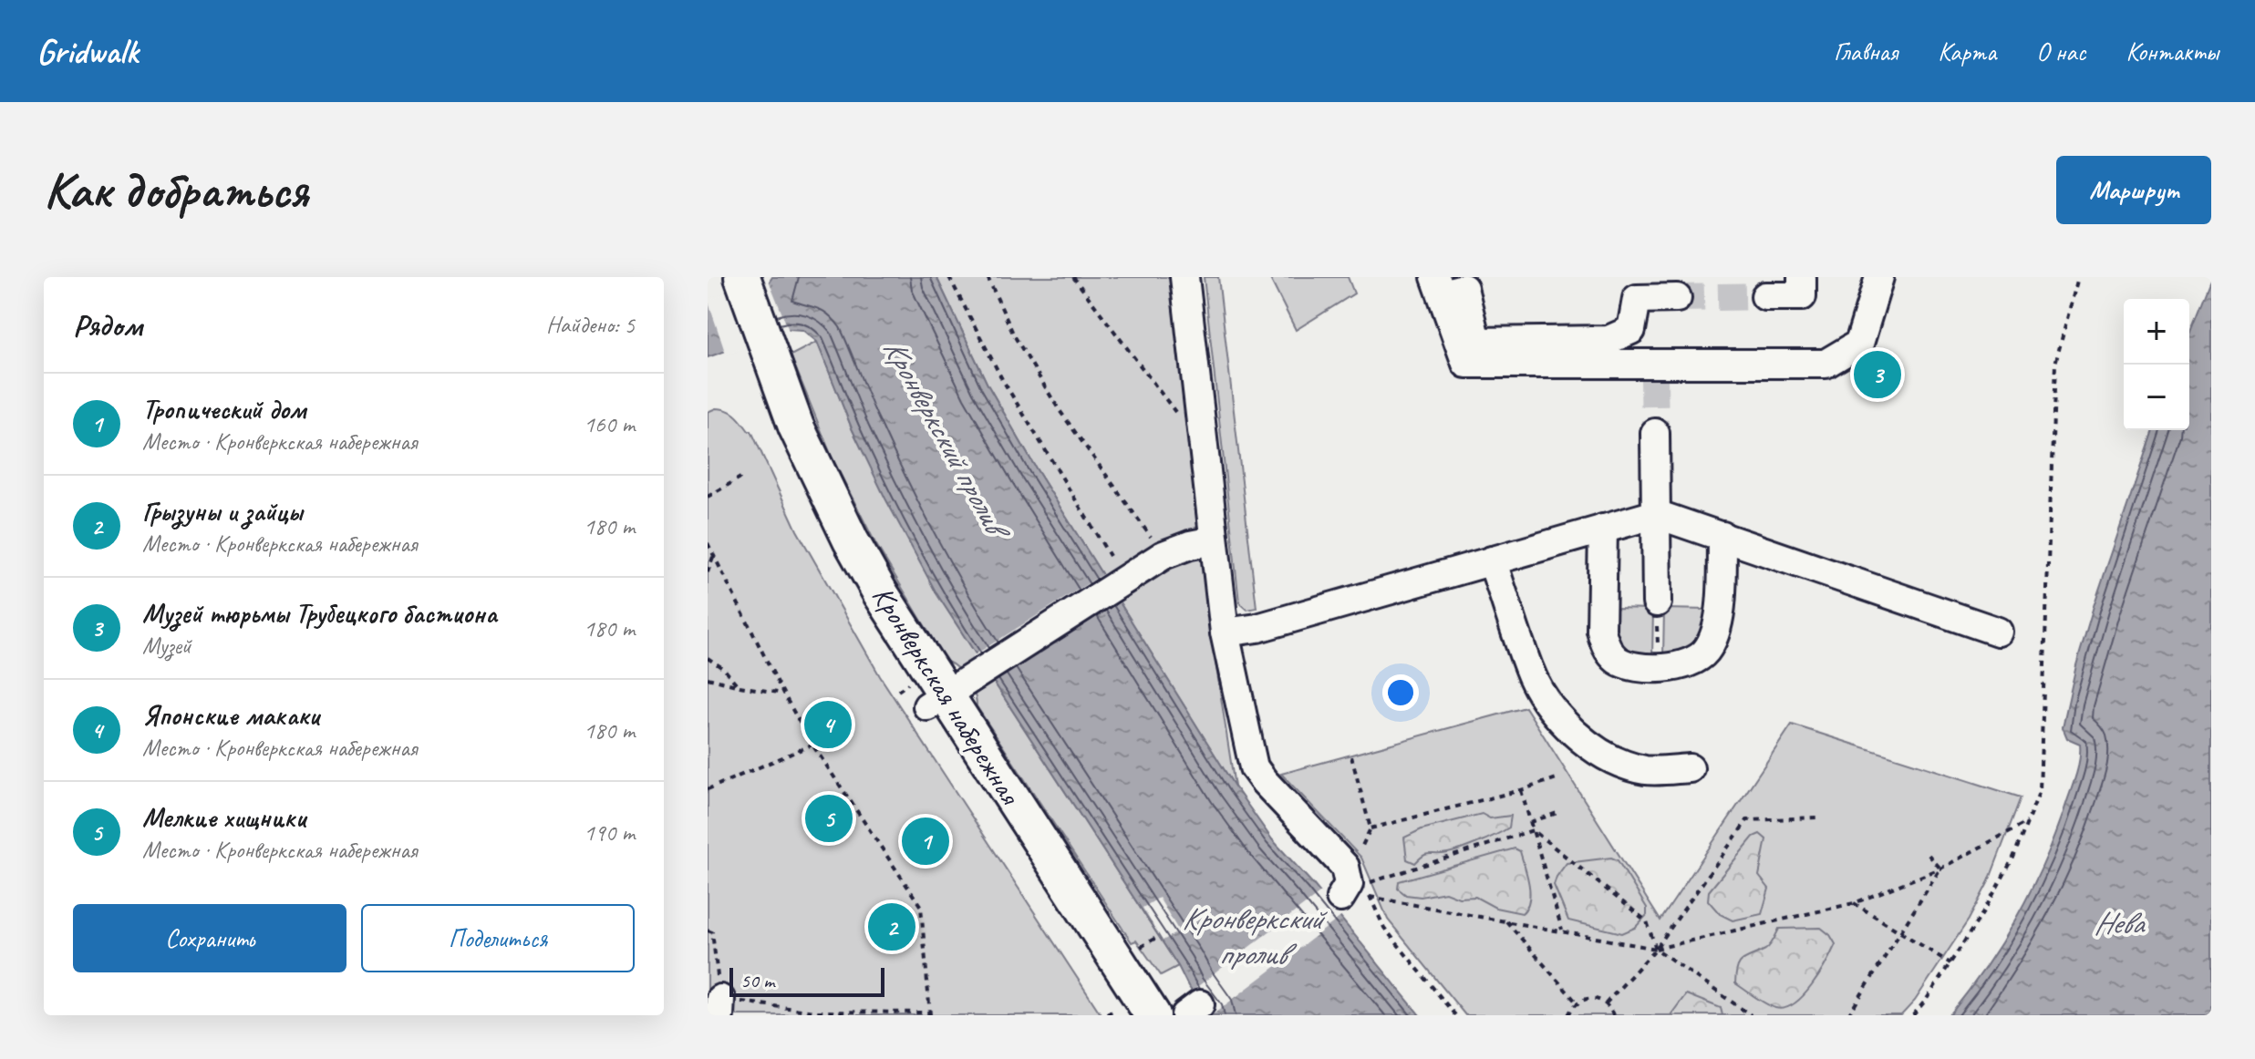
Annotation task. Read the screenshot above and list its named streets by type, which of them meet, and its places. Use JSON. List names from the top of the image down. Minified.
{"streets":{"main road":["Кронверкская набережная"]},"water":["Кронверкский пролив","Нева"],"scale_bar":"50 m","page":{"header":"Gridwalk","nav":["Главная","Карта","О нас","Контакты"],"buttons":["Маршрут",["Сохранить","Поделиться"]],"title":"Как добраться","heading":["Рядом","Найдено: 5"],"map_buttons":["+","−"],"pins":["3","4","5","1","2"],"list":[{"mark":"1","name":"Тропический дом","note":"Место · Кронверкская набережная","value":"160 m"},{"mark":"2","name":"Грызуны и зайцы","note":"Место · Кронверкская набережная","value":"180 m"},{"mark":"3","name":"Музей тюрьмы Трубецкого бастиона","note":"Музей","value":"180 m"},{"mark":"4","name":"Японские макаки","note":"Место · Кронверкская набережная","value":"180 m"},{"mark":"5","name":"Мелкие хищники","note":"Место · Кронверкская набережная","value":"190 m"}],"scale":"50 m"}}
